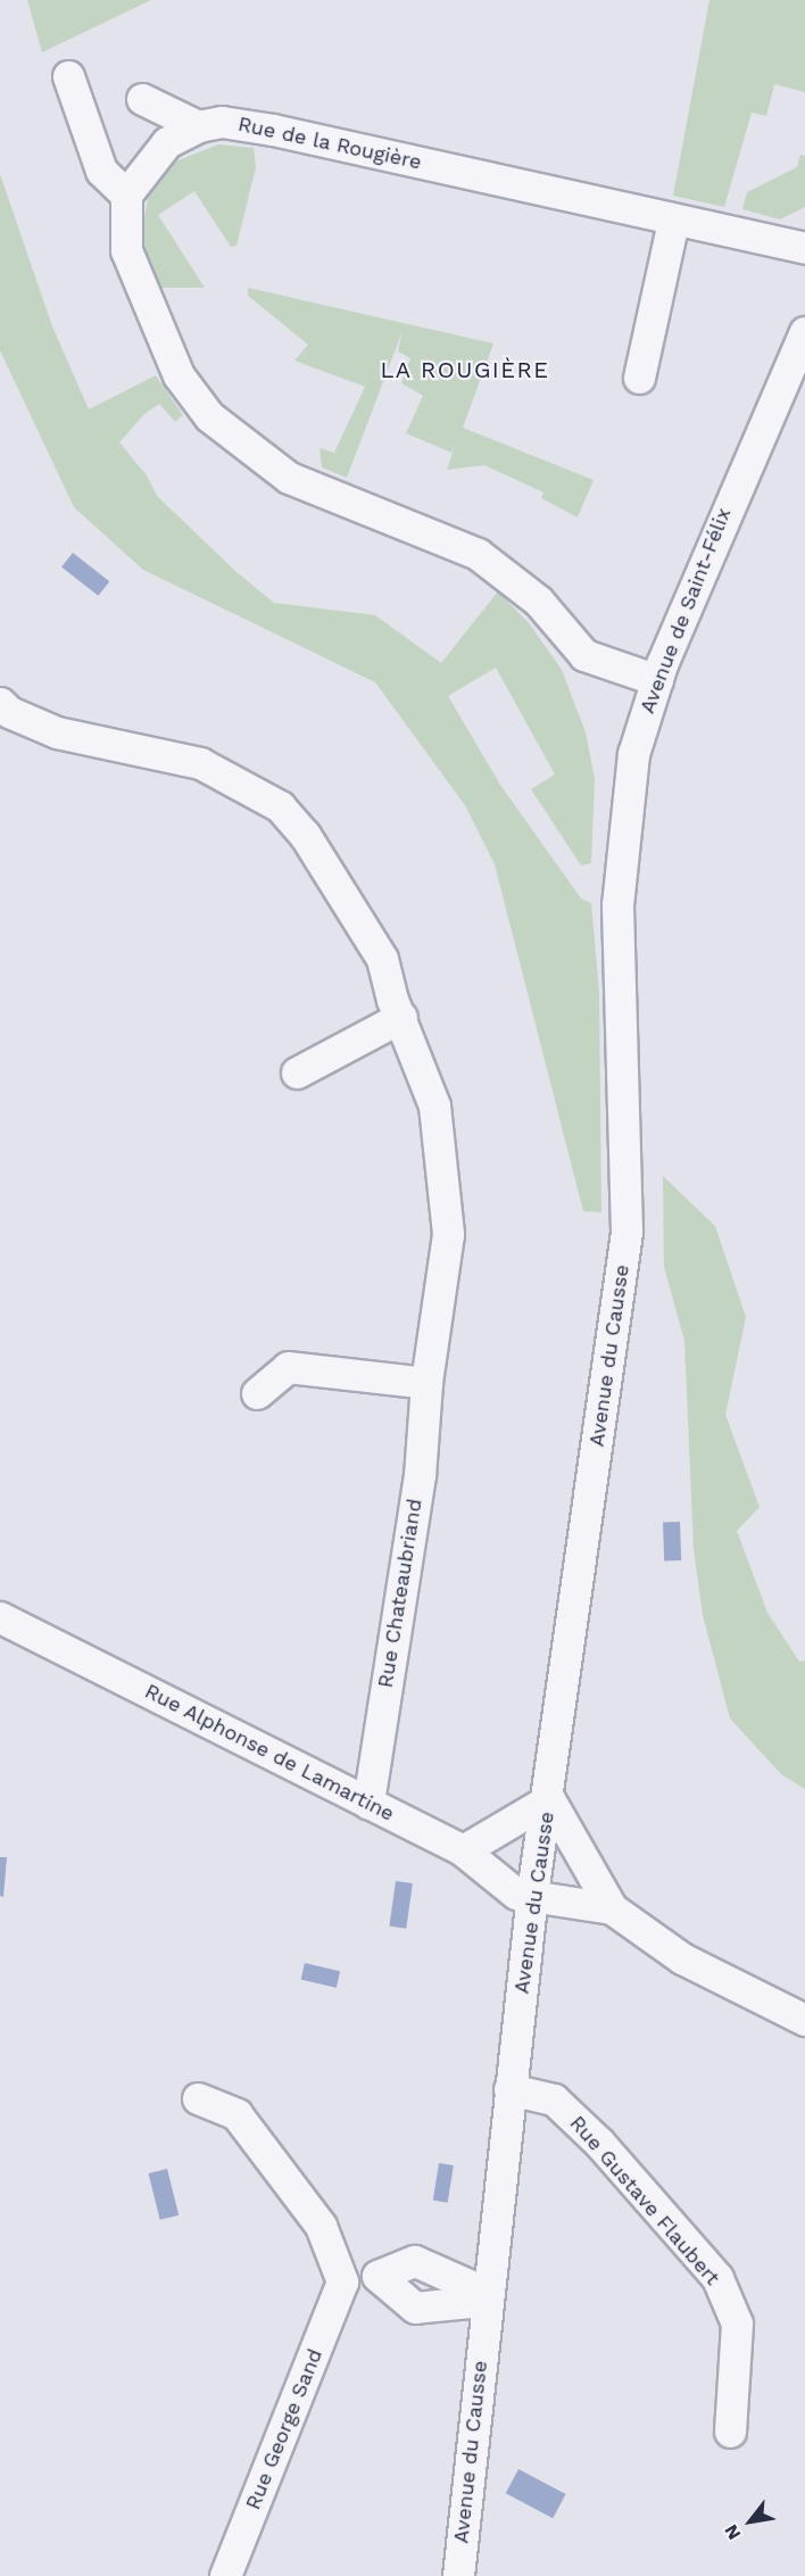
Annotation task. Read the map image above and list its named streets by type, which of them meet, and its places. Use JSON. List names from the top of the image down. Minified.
{"streets":{"street":["Rue de la Rougière","Avenue de Saint-Félix","Avenue du Causse","Rue Chateaubriand","Rue Alphonse de Lamartine","Rue Gustave Flaubert","Rue George Sand"]},"crossings":[["Avenue de Saint-Félix","Avenue du Causse"],["Avenue du Causse","Rue Alphonse de Lamartine"],["Avenue du Causse","Rue Gustave Flaubert"],["Rue Chateaubriand","Rue Alphonse de Lamartine"]],"districts":["LA ROUGIÈRE"],"north":"bottom left"}
